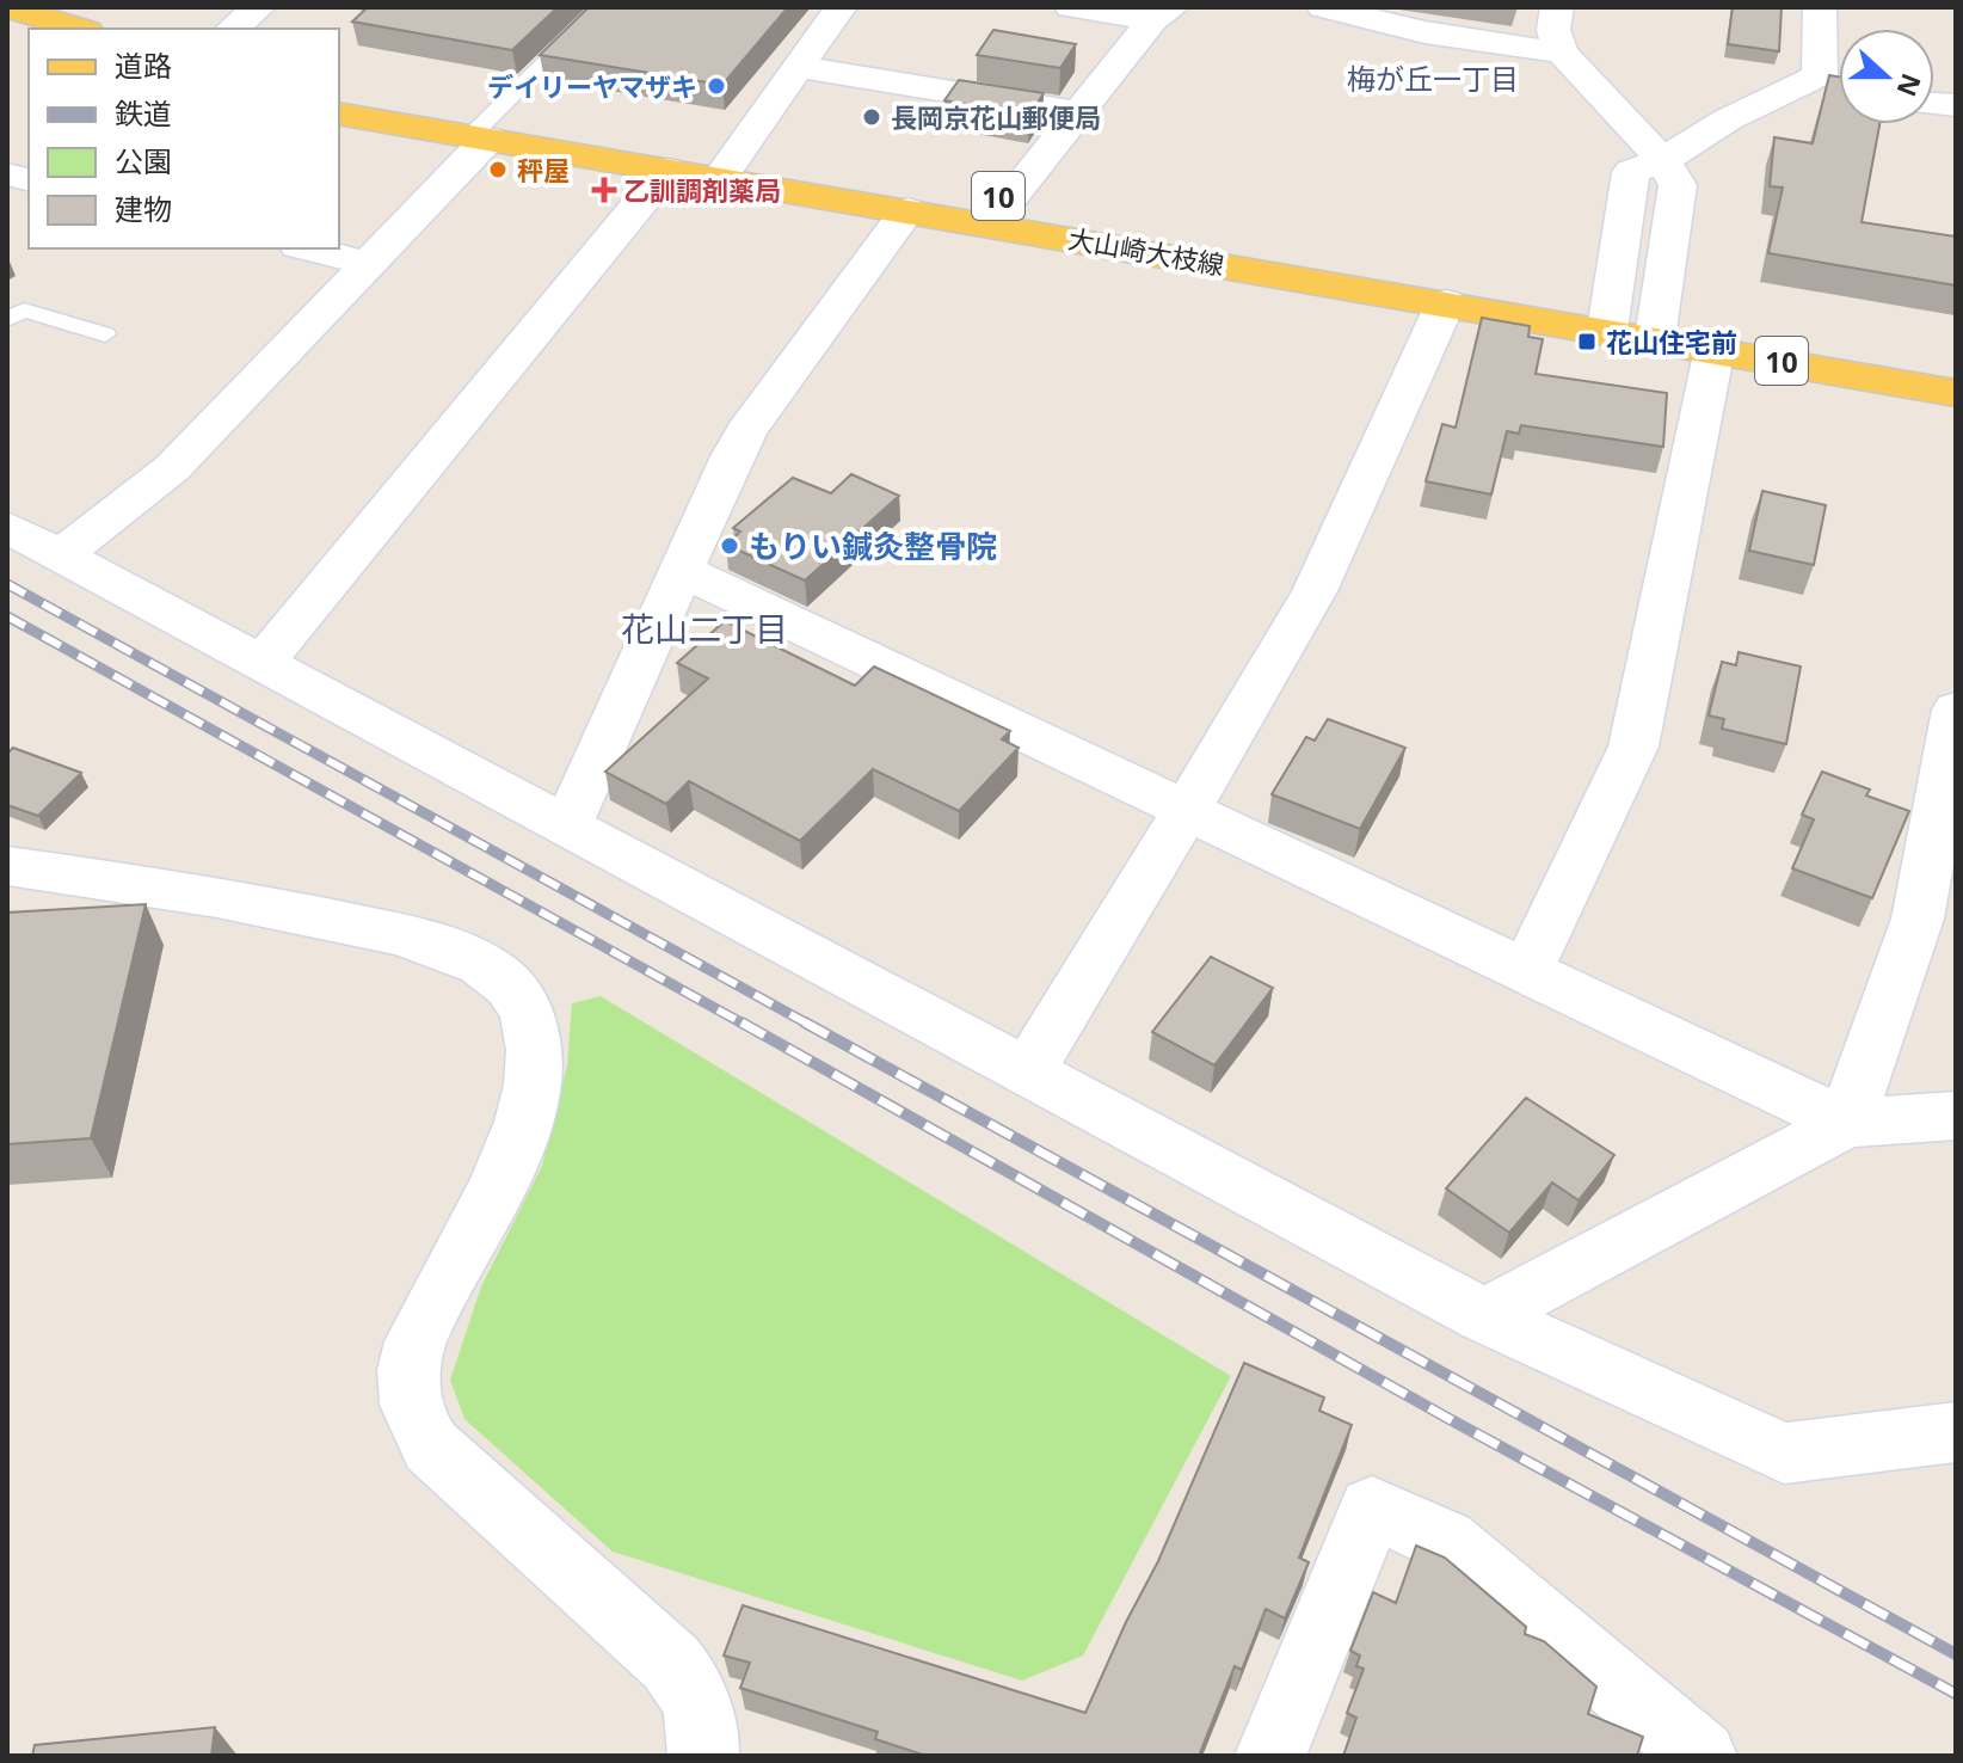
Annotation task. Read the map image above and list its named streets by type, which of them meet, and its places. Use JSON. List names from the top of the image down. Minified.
{"streets":{"main road":["10","大山崎大枝線"]},"districts":["梅が丘一丁目","花山二丁目"],"places":{"other":["デイリーヤマザキ","長岡京花山郵便局","秤屋","もりい鍼灸整骨院"],"health":["乙訓調剤薬局"],"transit":["花山住宅前"]},"legend":["道路","鉄道","公園","建物"],"north":"right"}
